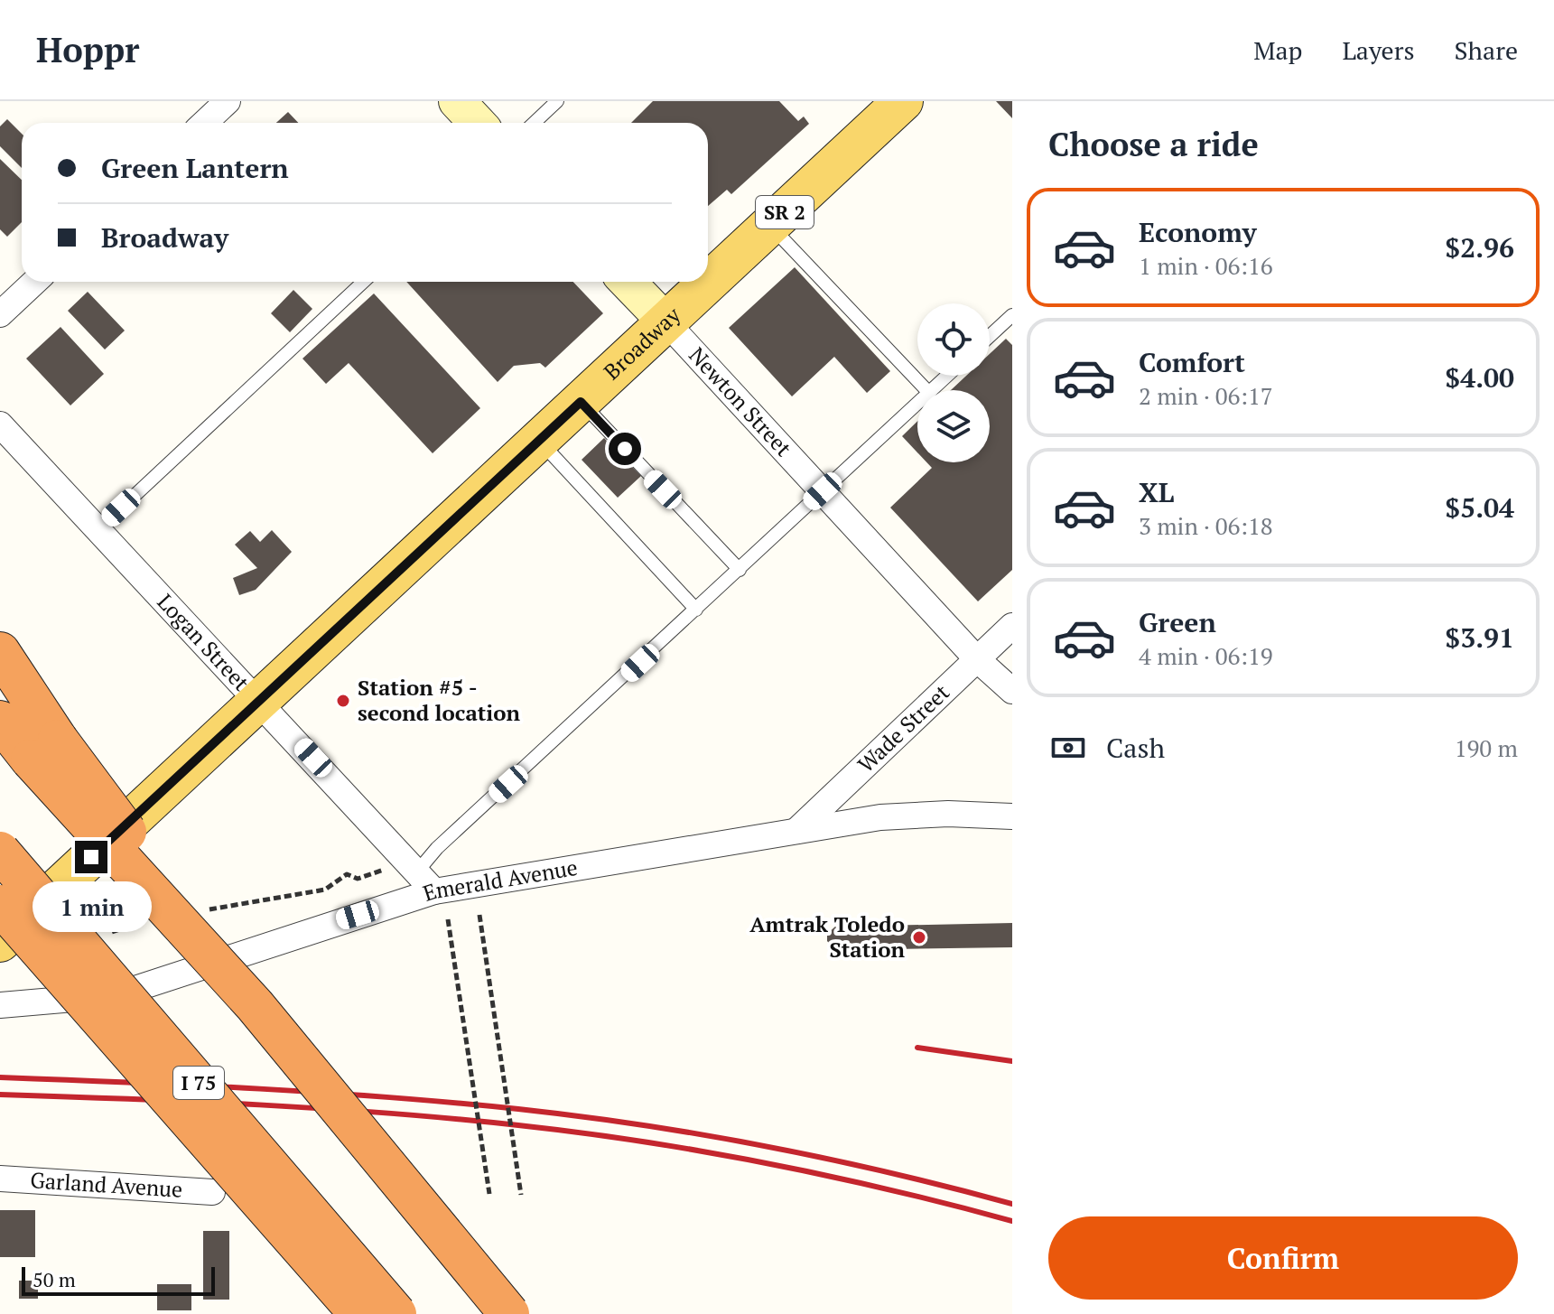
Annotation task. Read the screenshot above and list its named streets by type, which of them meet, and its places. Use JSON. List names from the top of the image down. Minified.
{"streets":{"highway":["I 75"],"main road":["SR 2","Broadway"],"street":["Newton Street","Logan Street","Wade Street","Emerald Avenue","Garland Avenue"]},"crossings":[["Broadway","Newton Street"],["Broadway","Logan Street"],["Newton Street","Wade Street"],["Logan Street","Emerald Avenue"],["Wade Street","Emerald Avenue"]],"places":["Station #5 - second location","Amtrak Toledo Station"],"scale_bar":"50 m","page":{"header":"Hoppr","nav":["Map","Layers","Share"],"heading":"Choose a ride","banner":["Green Lantern","Broadway"],"list":[{"name":"Economy","note":"1 min · 06:16","value":"$2.96"},{"name":"Comfort","note":"2 min · 06:17","value":"$4.00"},{"name":"XL","note":"3 min · 06:18","value":"$5.04"},{"name":"Green","note":"4 min · 06:19","value":"$3.91"}],"pay":["Cash","190 m"],"bubble":"1 min","buttons":"Confirm","scale":"50 m"}}
